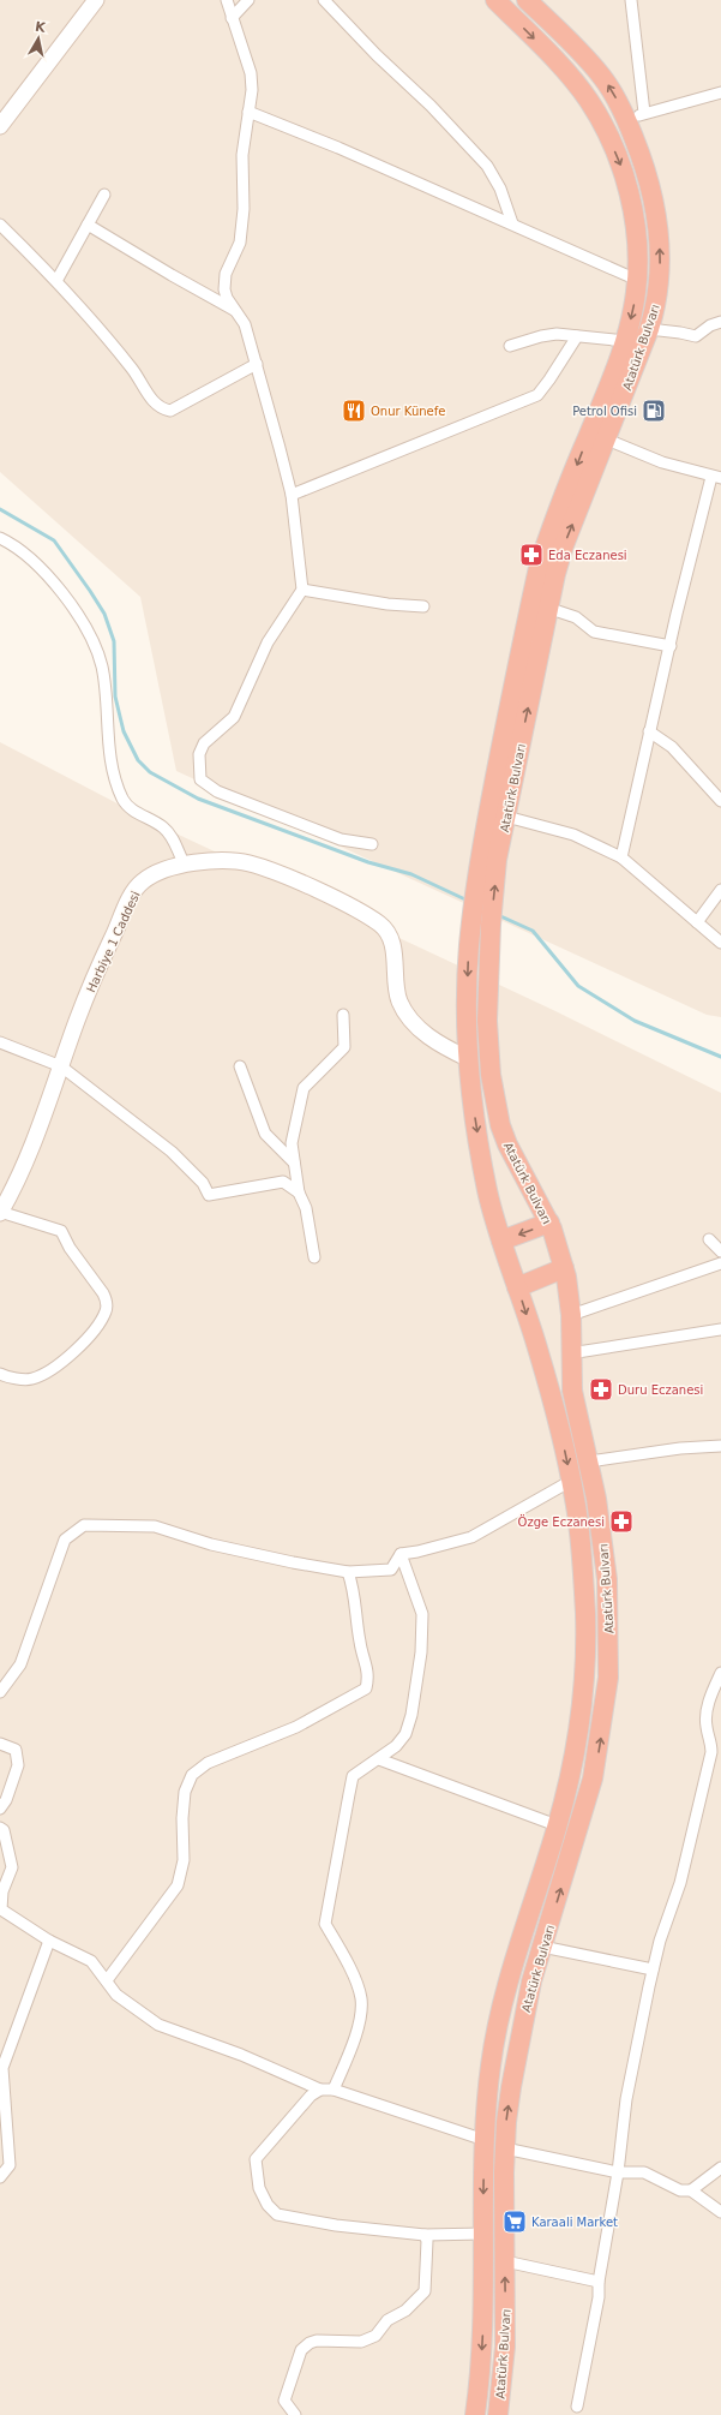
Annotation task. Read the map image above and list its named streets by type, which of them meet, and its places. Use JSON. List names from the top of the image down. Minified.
{"streets":{"highway":["Atatürk Bulvarı"],"street":["Harbiye 1 Caddesi"]},"crossings":[["Atatürk Bulvarı","Harbiye 1 Caddesi"]],"places":{"restaurant":["Onur Künefe"],"fuel station":["Petrol Ofisi"],"pharmacy":["Eda Eczanesi","Duru Eczanesi","Özge Eczanesi"],"supermarket":["Karaali Market"]},"north":"top"}
